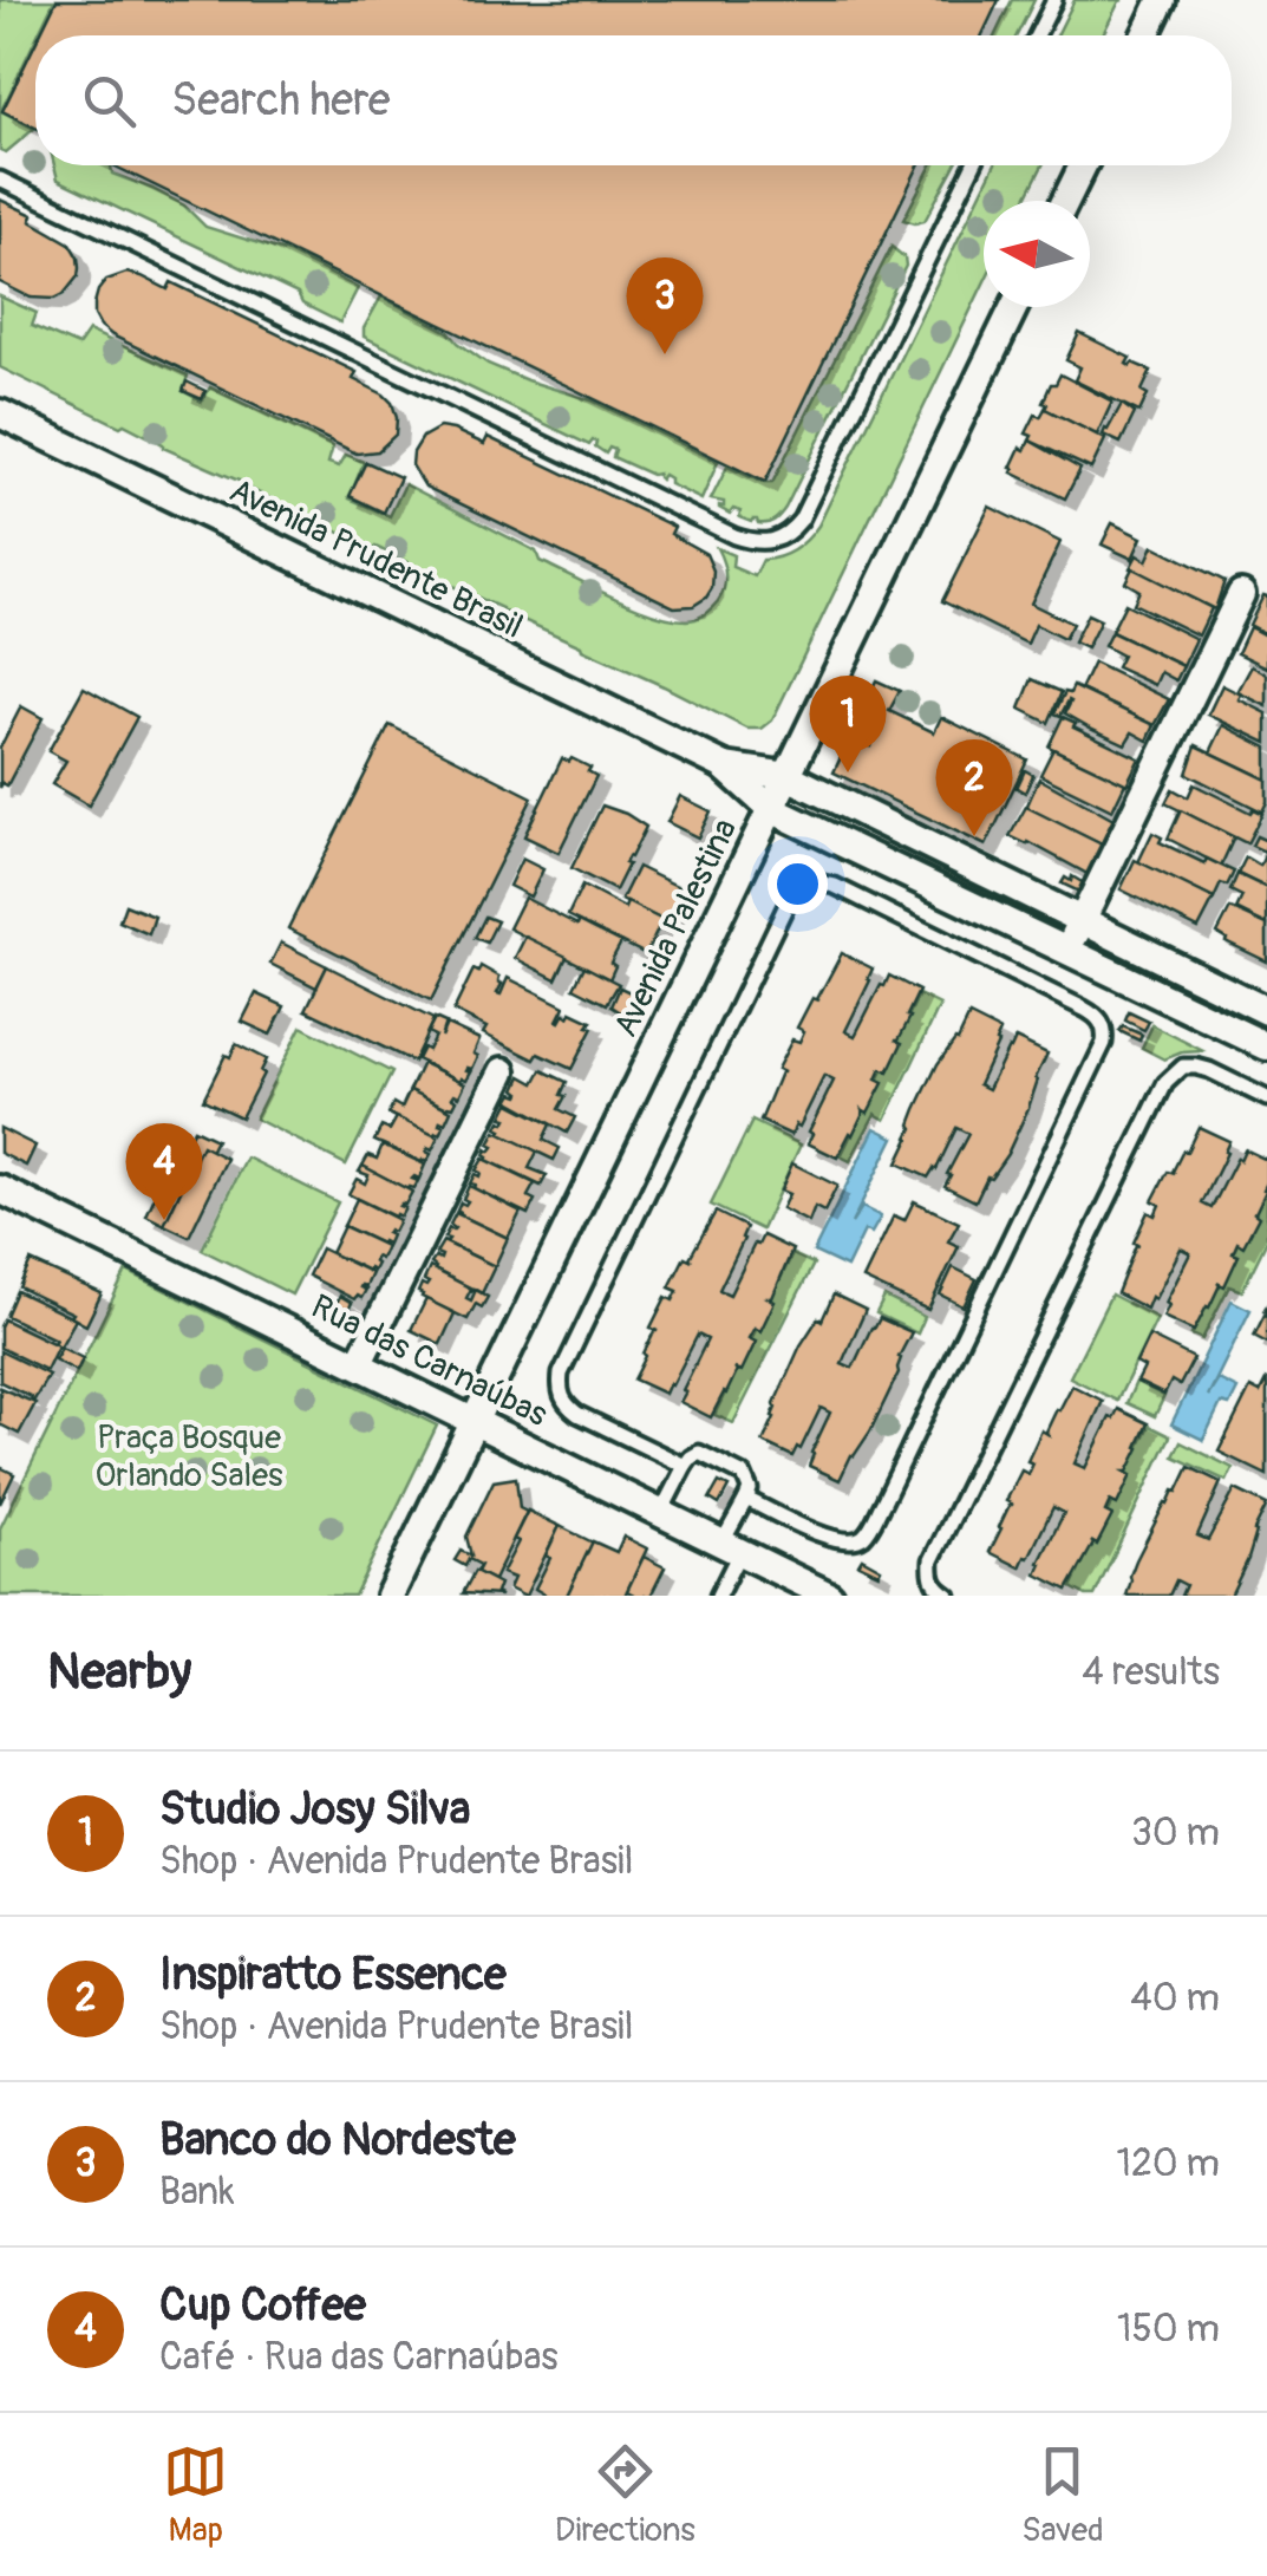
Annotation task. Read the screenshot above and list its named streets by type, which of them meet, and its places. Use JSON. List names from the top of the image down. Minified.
{"streets":{"street":["Avenida Prudente Brasil","Avenida Palestina","Rua das Carnaúbas"]},"crossings":[["Avenida Prudente Brasil","Avenida Palestina"],["Avenida Palestina","Rua das Carnaúbas"]],"parks":["Praça Bosque Orlando Sales"],"north":"left","page":{"search":"Search here","pins":["3","1","2","4"],"heading":["Nearby","4 results"],"list":[{"mark":"1","name":"Studio Josy Silva","note":"Shop · Avenida Prudente Brasil","value":"30 m"},{"mark":"2","name":"Inspiratto Essence","note":"Shop · Avenida Prudente Brasil","value":"40 m"},{"mark":"3","name":"Banco do Nordeste","note":"Bank","value":"120 m"},{"mark":"4","name":"Cup Coffee","note":"Café · Rua das Carnaúbas","value":"150 m"}],"nav":["Map","Directions","Saved"]}}
